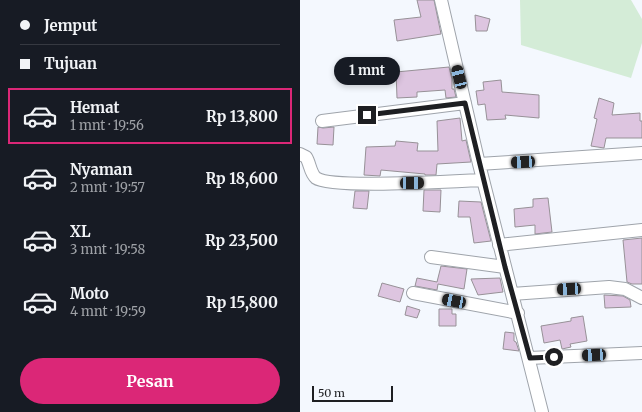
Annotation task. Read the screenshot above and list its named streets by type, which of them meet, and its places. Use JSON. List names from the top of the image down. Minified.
{"scale_bar":"50 m","page":{"banner":["Jemput","Tujuan"],"bubble":"1 mnt","list":[{"name":"Hemat","note":"1 mnt · 19:56","value":"Rp 13,800"},{"name":"Nyaman","note":"2 mnt · 19:57","value":"Rp 18,600"},{"name":"XL","note":"3 mnt · 19:58","value":"Rp 23,500"},{"name":"Moto","note":"4 mnt · 19:59","value":"Rp 15,800"}],"buttons":"Pesan","scale":"50 m"}}
